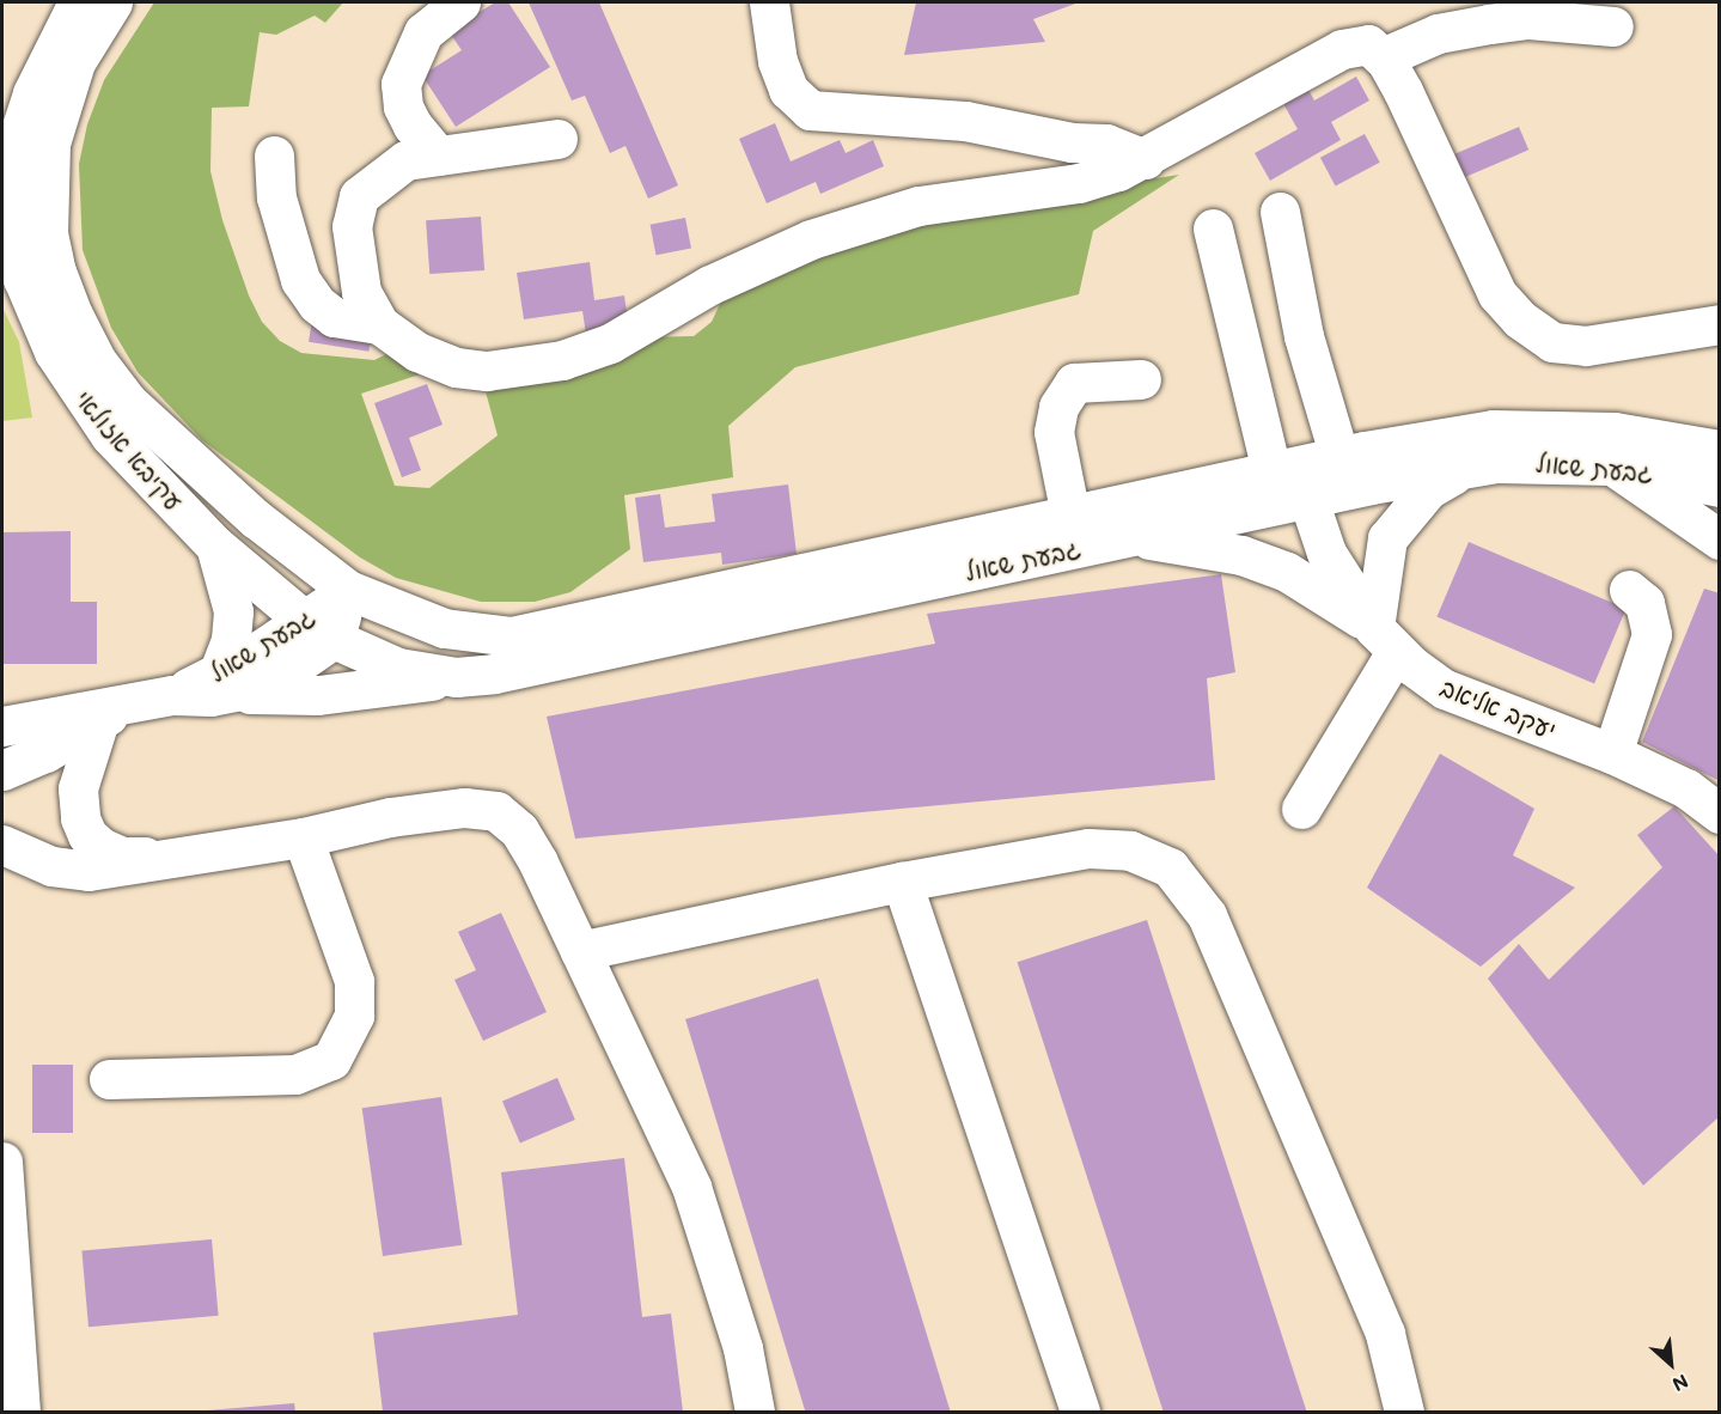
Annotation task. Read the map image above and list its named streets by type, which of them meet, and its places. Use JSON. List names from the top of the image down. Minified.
{"streets":{"street":["עקיבא אזולאי","גבעת שאול","יעקב אליאב"]},"crossings":[["עקיבא אזולאי","גבעת שאול"],["גבעת שאול","יעקב אליאב"]],"north":"bottom right"}
